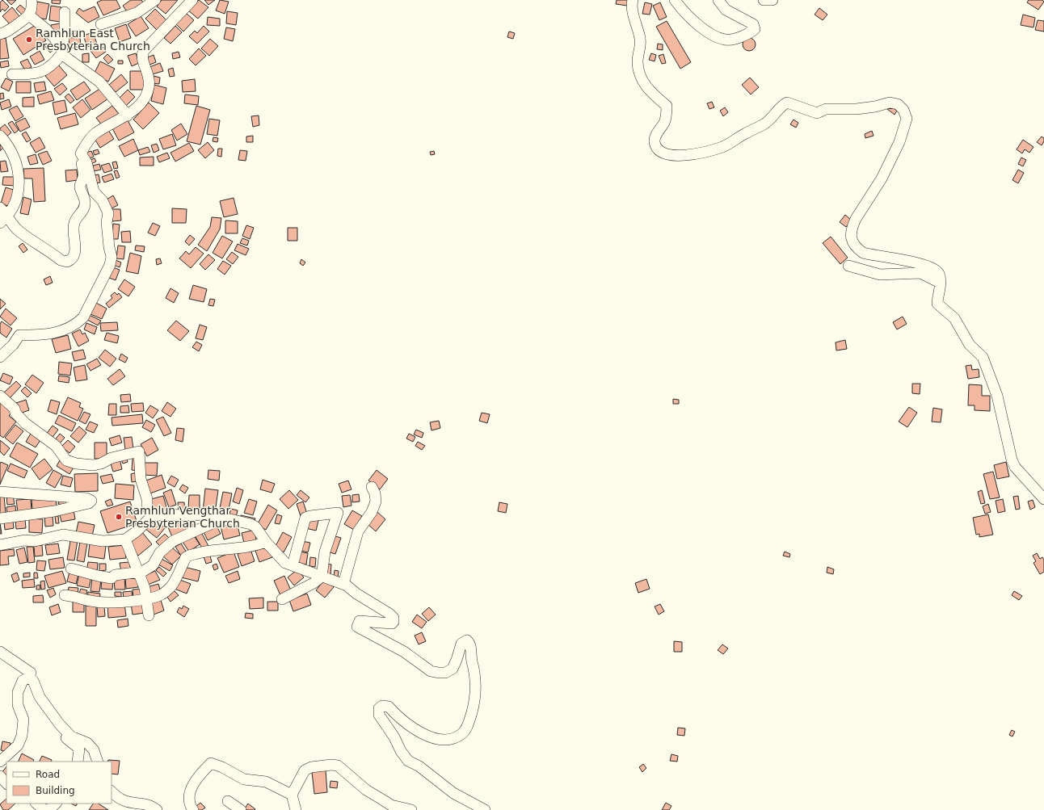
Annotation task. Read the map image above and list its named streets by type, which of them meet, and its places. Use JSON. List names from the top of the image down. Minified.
{"places":["Ramhlun East Presbyterian Church","Ramhlun Vengthar Presbyterian Church"],"legend":["Road","Building"]}
